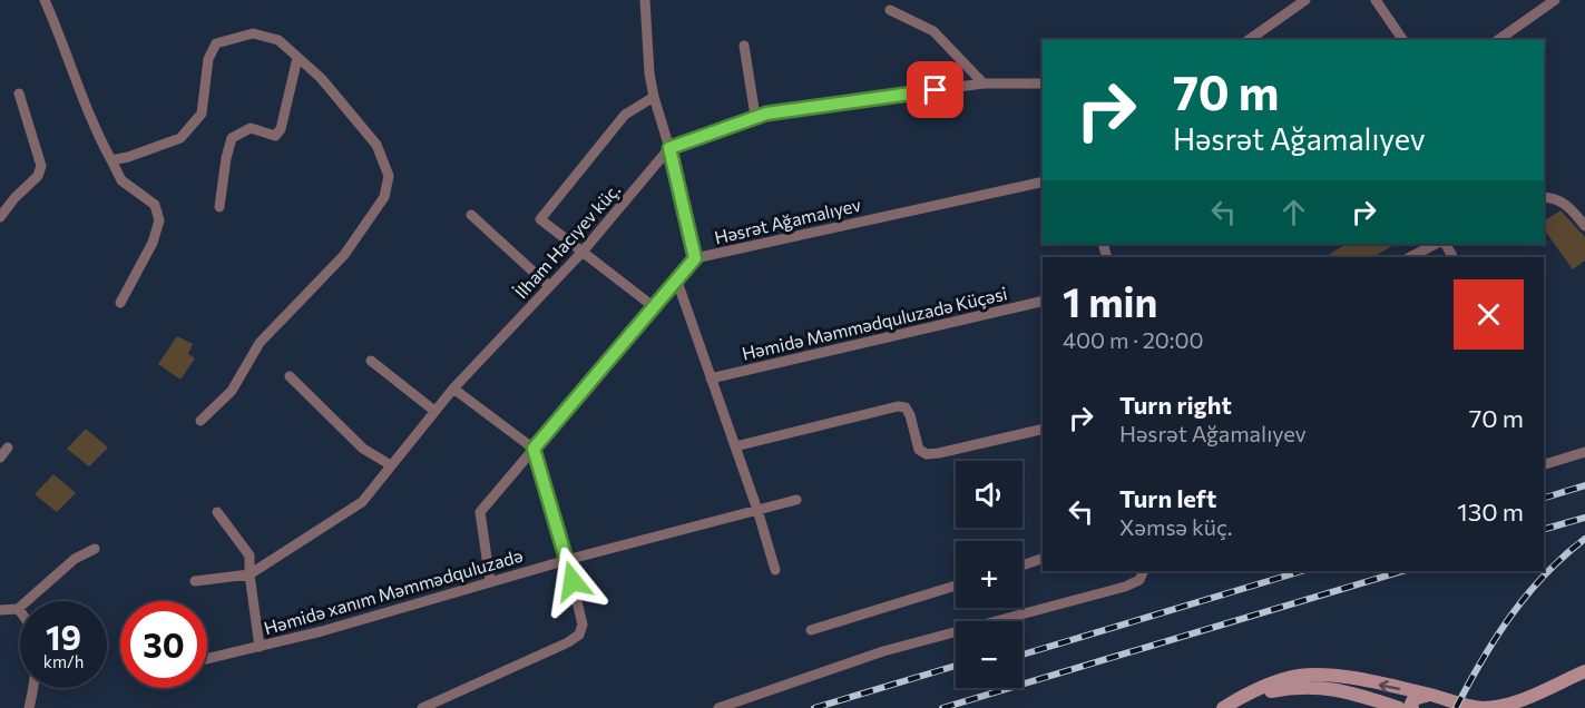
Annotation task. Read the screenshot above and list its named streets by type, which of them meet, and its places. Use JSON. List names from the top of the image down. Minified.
{"streets":{"street":["Həsrət Ağamalıyev","İlham Hacıyev küç.","Həmidə Məmmədquluzadə Küçəsi","Həmidə xanım Məmmədquluzadə"]},"crossings":[["Həsrət Ağamalıyev","Həmidə xanım Məmmədquluzadə"]],"page":{"turn":["70 m","Həsrət Ağamalıyev"],"heading":["1 min","400 m · 20:00"],"list":[{"name":"Turn right","note":"Həsrət Ağamalıyev","value":"70 m"},{"name":"Turn left","note":"Xəmsə küç.","value":"130 m"}],"map_buttons":["+","−"],"speed":"19 km/h","limit":"30"}}
